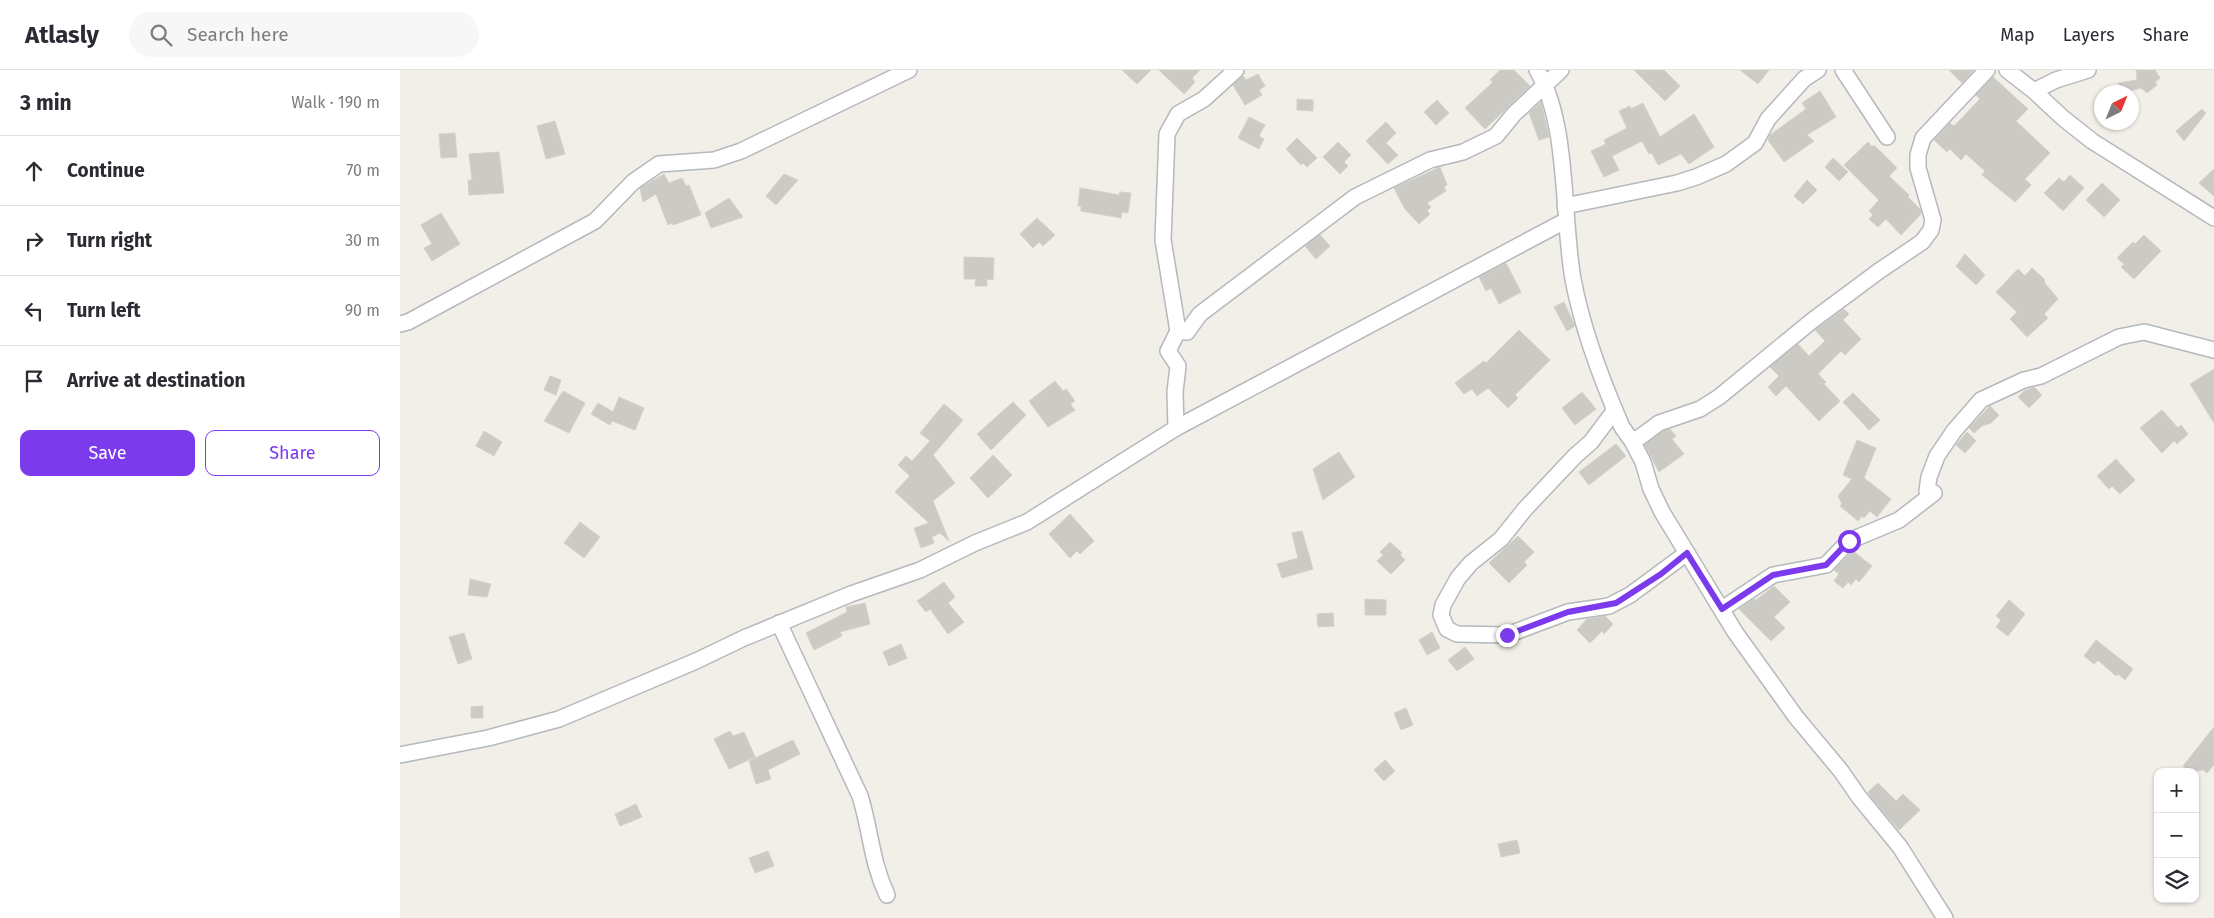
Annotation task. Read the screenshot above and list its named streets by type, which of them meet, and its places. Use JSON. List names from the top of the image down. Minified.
{"north":"top right","page":{"header":"Atlasly","search":"Search here","nav":["Map","Layers","Share"],"heading":["3 min","Walk · 190 m"],"list":[["Continue","70 m"],["Turn right","30 m"],["Turn left","90 m"],"Arrive at destination"],"buttons":["Save","Share"],"map_buttons":["+","−"]}}
